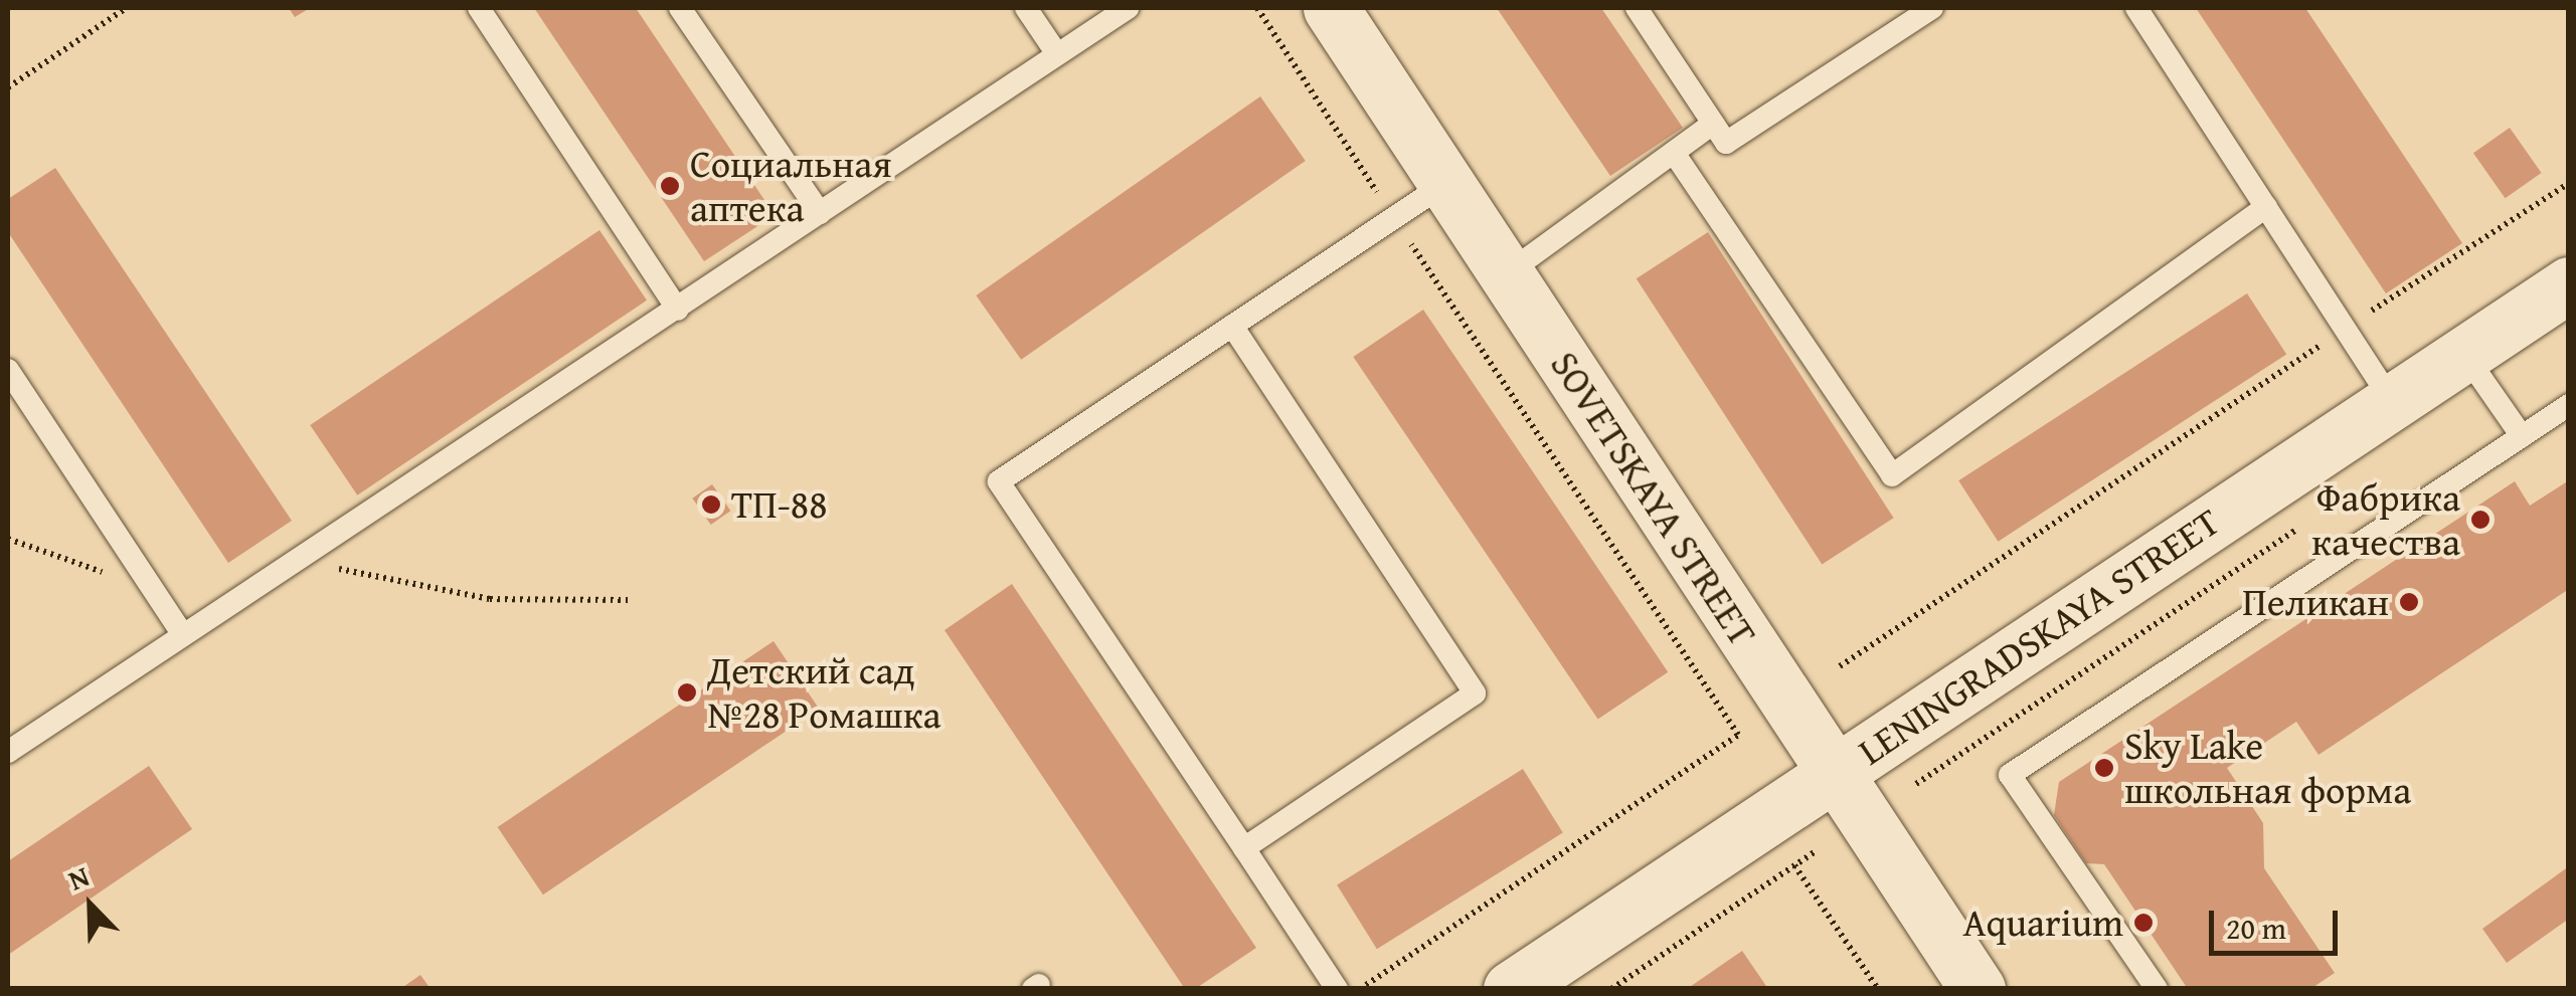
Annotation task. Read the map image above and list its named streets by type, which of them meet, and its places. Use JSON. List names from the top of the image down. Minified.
{"streets":{"street":["SOVETSKAYA STREET","LENINGRADSKAYA STREET"]},"crossings":[["SOVETSKAYA STREET","LENINGRADSKAYA STREET"]],"places":["Социальная аптека","ТП-88","Фабрика качества","Пеликан","Детский сад №28 Ромашка","Sky Lake школьная форма","Aquarium"],"scale_bar":"20 m","north":"top left"}
